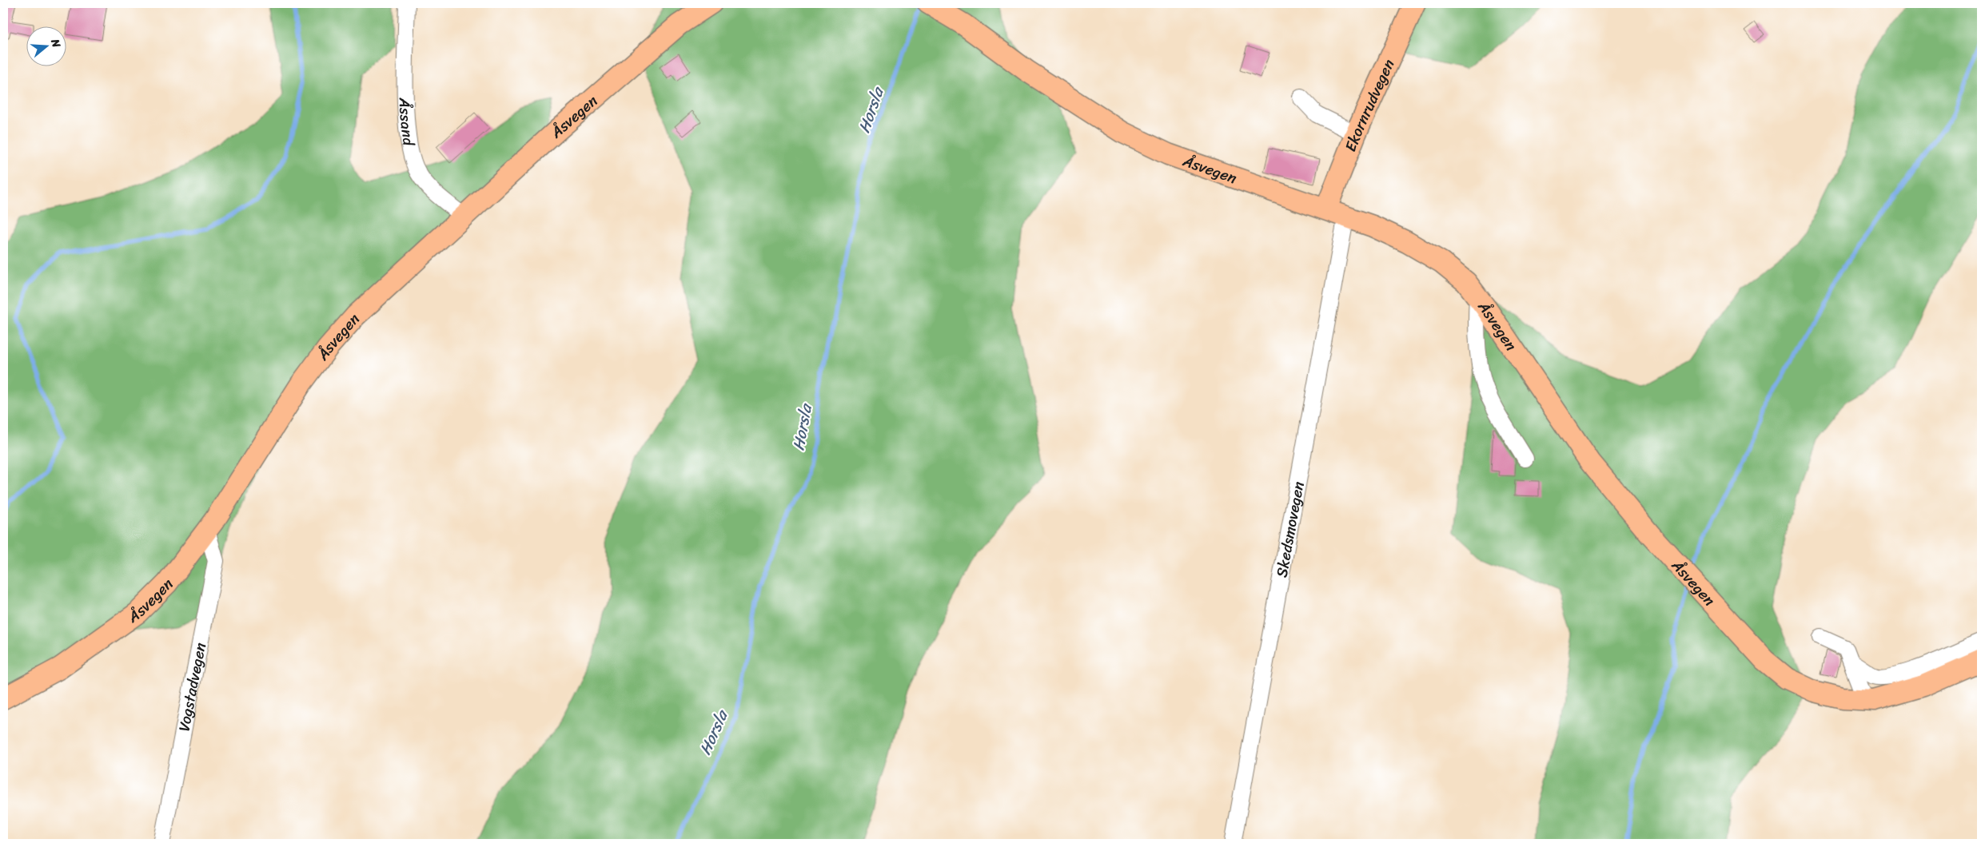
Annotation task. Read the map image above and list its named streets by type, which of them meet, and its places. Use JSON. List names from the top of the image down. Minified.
{"streets":{"main road":["Ekornrudvegen","Åsvegen"],"street":["Åssand","Skedsmovegen","Vogstadvegen"]},"crossings":[["Ekornrudvegen","Åsvegen"],["Åsvegen","Åssand"],["Åsvegen","Skedsmovegen"],["Åsvegen","Vogstadvegen"]],"water":["Horsla"],"north":"right"}
